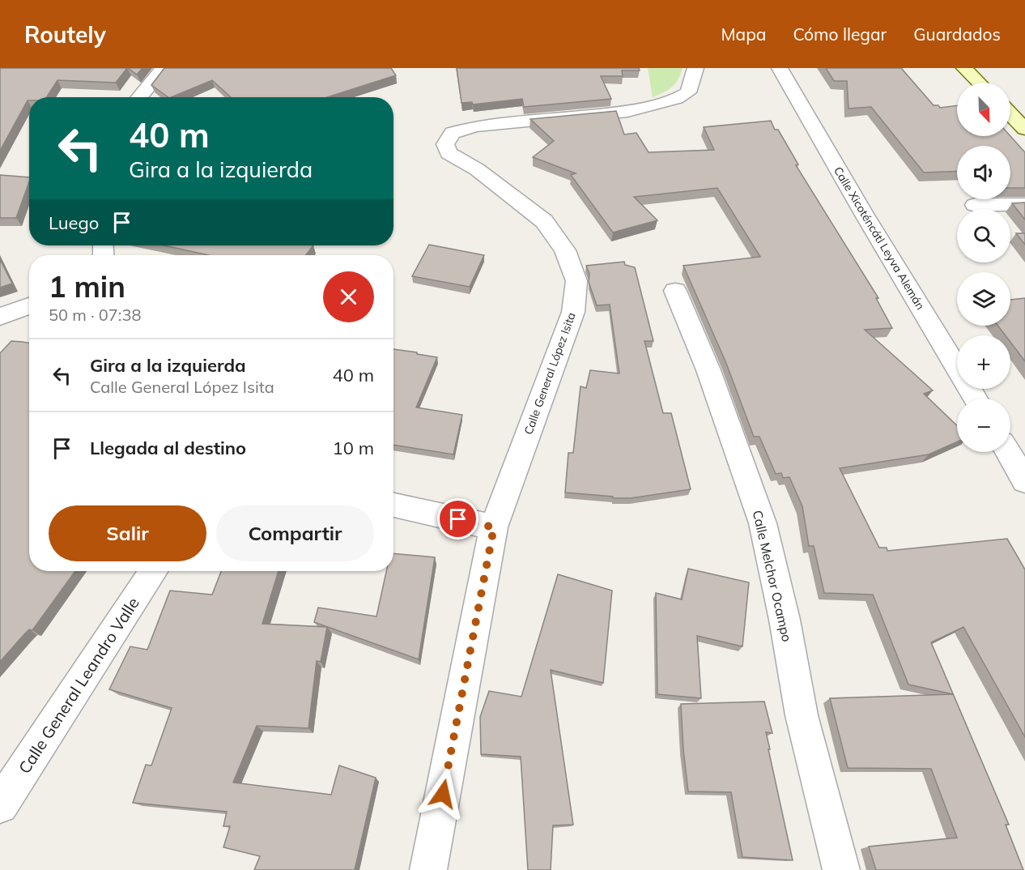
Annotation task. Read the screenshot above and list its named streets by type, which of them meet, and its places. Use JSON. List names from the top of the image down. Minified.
{"streets":{"street":["Calle Xicoténcátl Leyva Alemán","Calle General López Isita","Calle Melchor Ocampo","Calle General Leandro Valle"]},"north":"bottom right","page":{"header":"Routely","nav":["Mapa","Cómo llegar","Guardados"],"map_buttons":["+","−"],"turn":["40 m","Gira a la izquierda"],"then":"Luego","heading":["1 min","50 m · 07:38"],"list":[{"name":"Gira a la izquierda","note":"Calle General López Isita","value":"40 m"},{"name":"Llegada al destino","value":"10 m"}],"buttons":["Salir","Compartir"]}}
